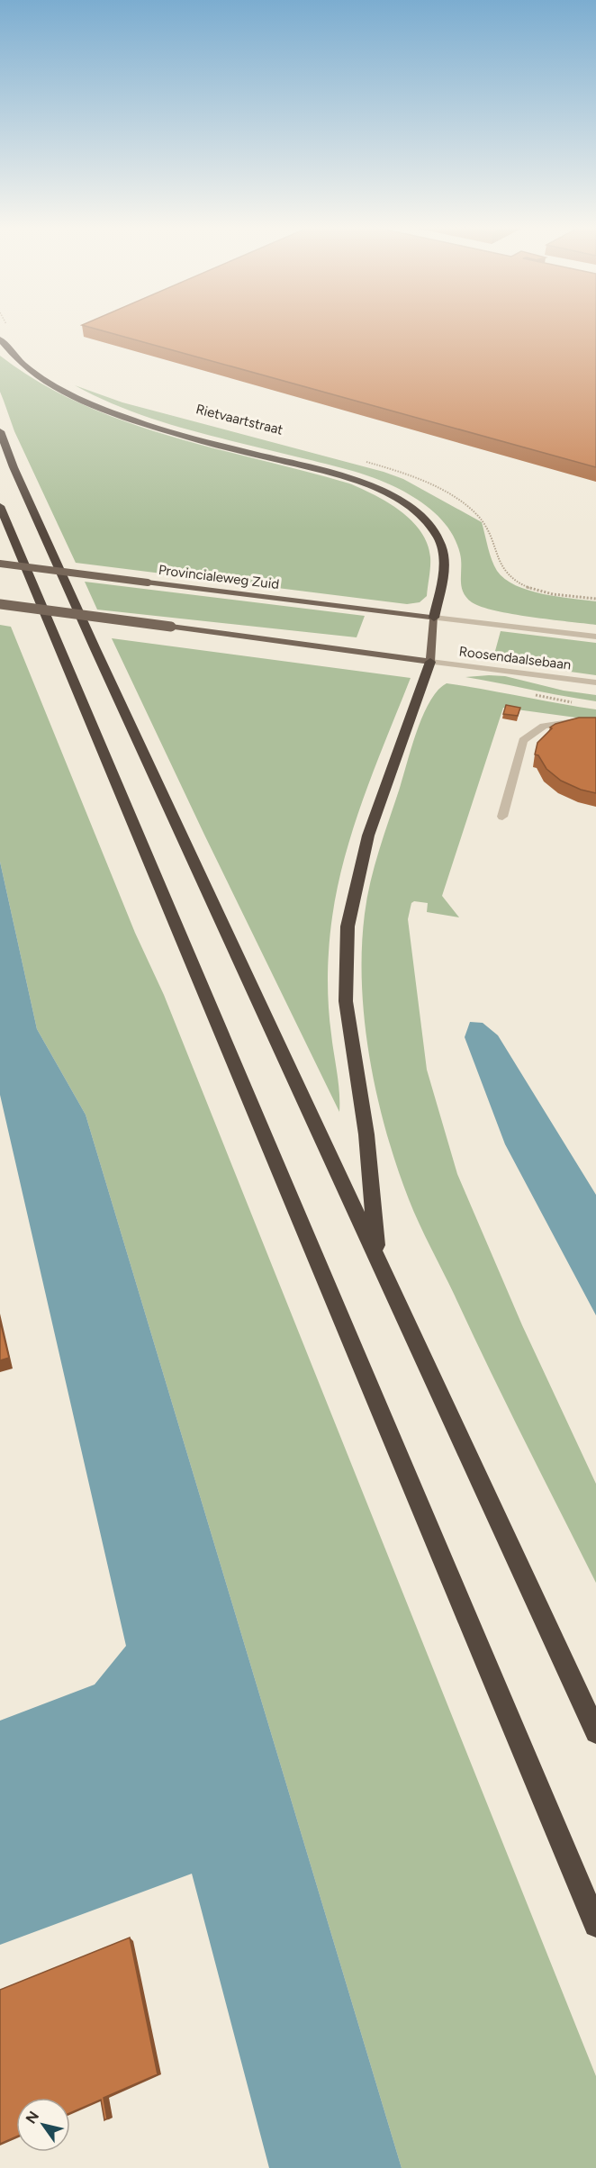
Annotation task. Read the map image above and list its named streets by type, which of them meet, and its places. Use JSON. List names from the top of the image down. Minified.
{"streets":{"main road":["Provincialeweg Zuid"],"street":["Roosendaalsebaan"]},"crossings":[["Provincialeweg Zuid","Roosendaalsebaan"]],"north":"top left"}
